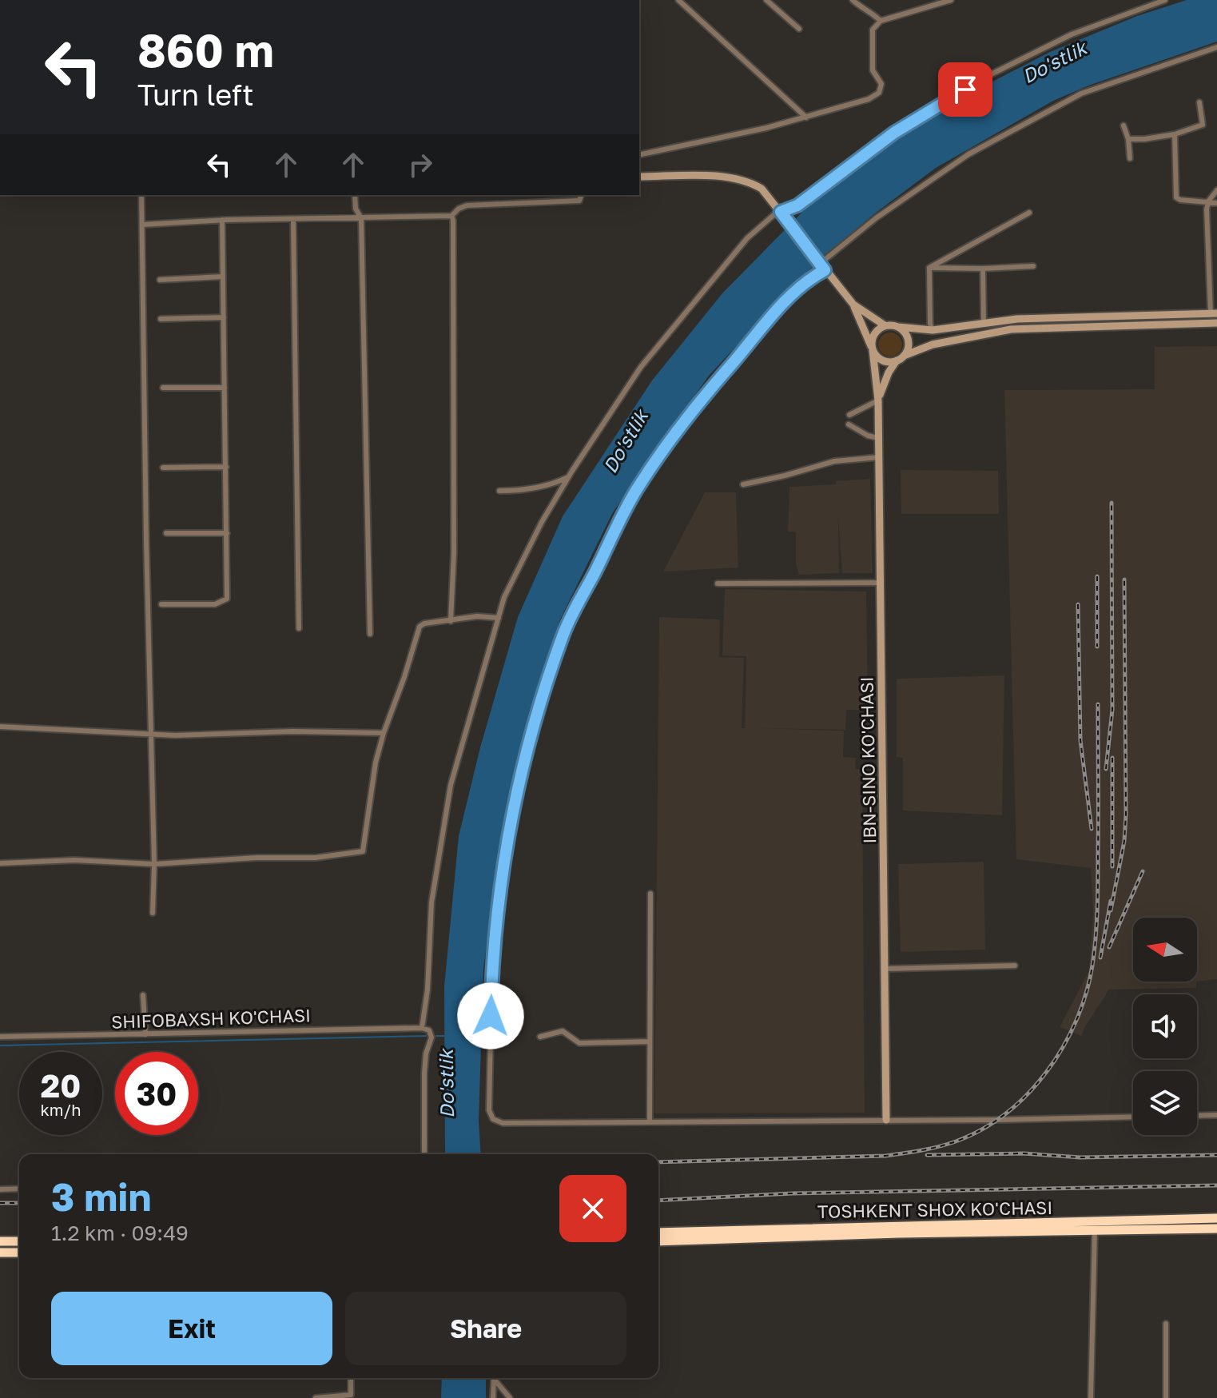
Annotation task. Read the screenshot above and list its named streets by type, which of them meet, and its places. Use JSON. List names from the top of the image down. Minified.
{"streets":{"highway":["TOSHKENT SHOX KO'CHASI"],"main road":["IBN-SINO KO'CHASI"],"street":["SHIFOBAXSH KO'CHASI"]},"water":["Do'stlik"],"north":"left","page":{"turn":["860 m","Turn left"],"speed":"20 km/h","limit":"30","heading":["3 min","1.2 km · 09:49"],"buttons":["Exit","Share"]}}
